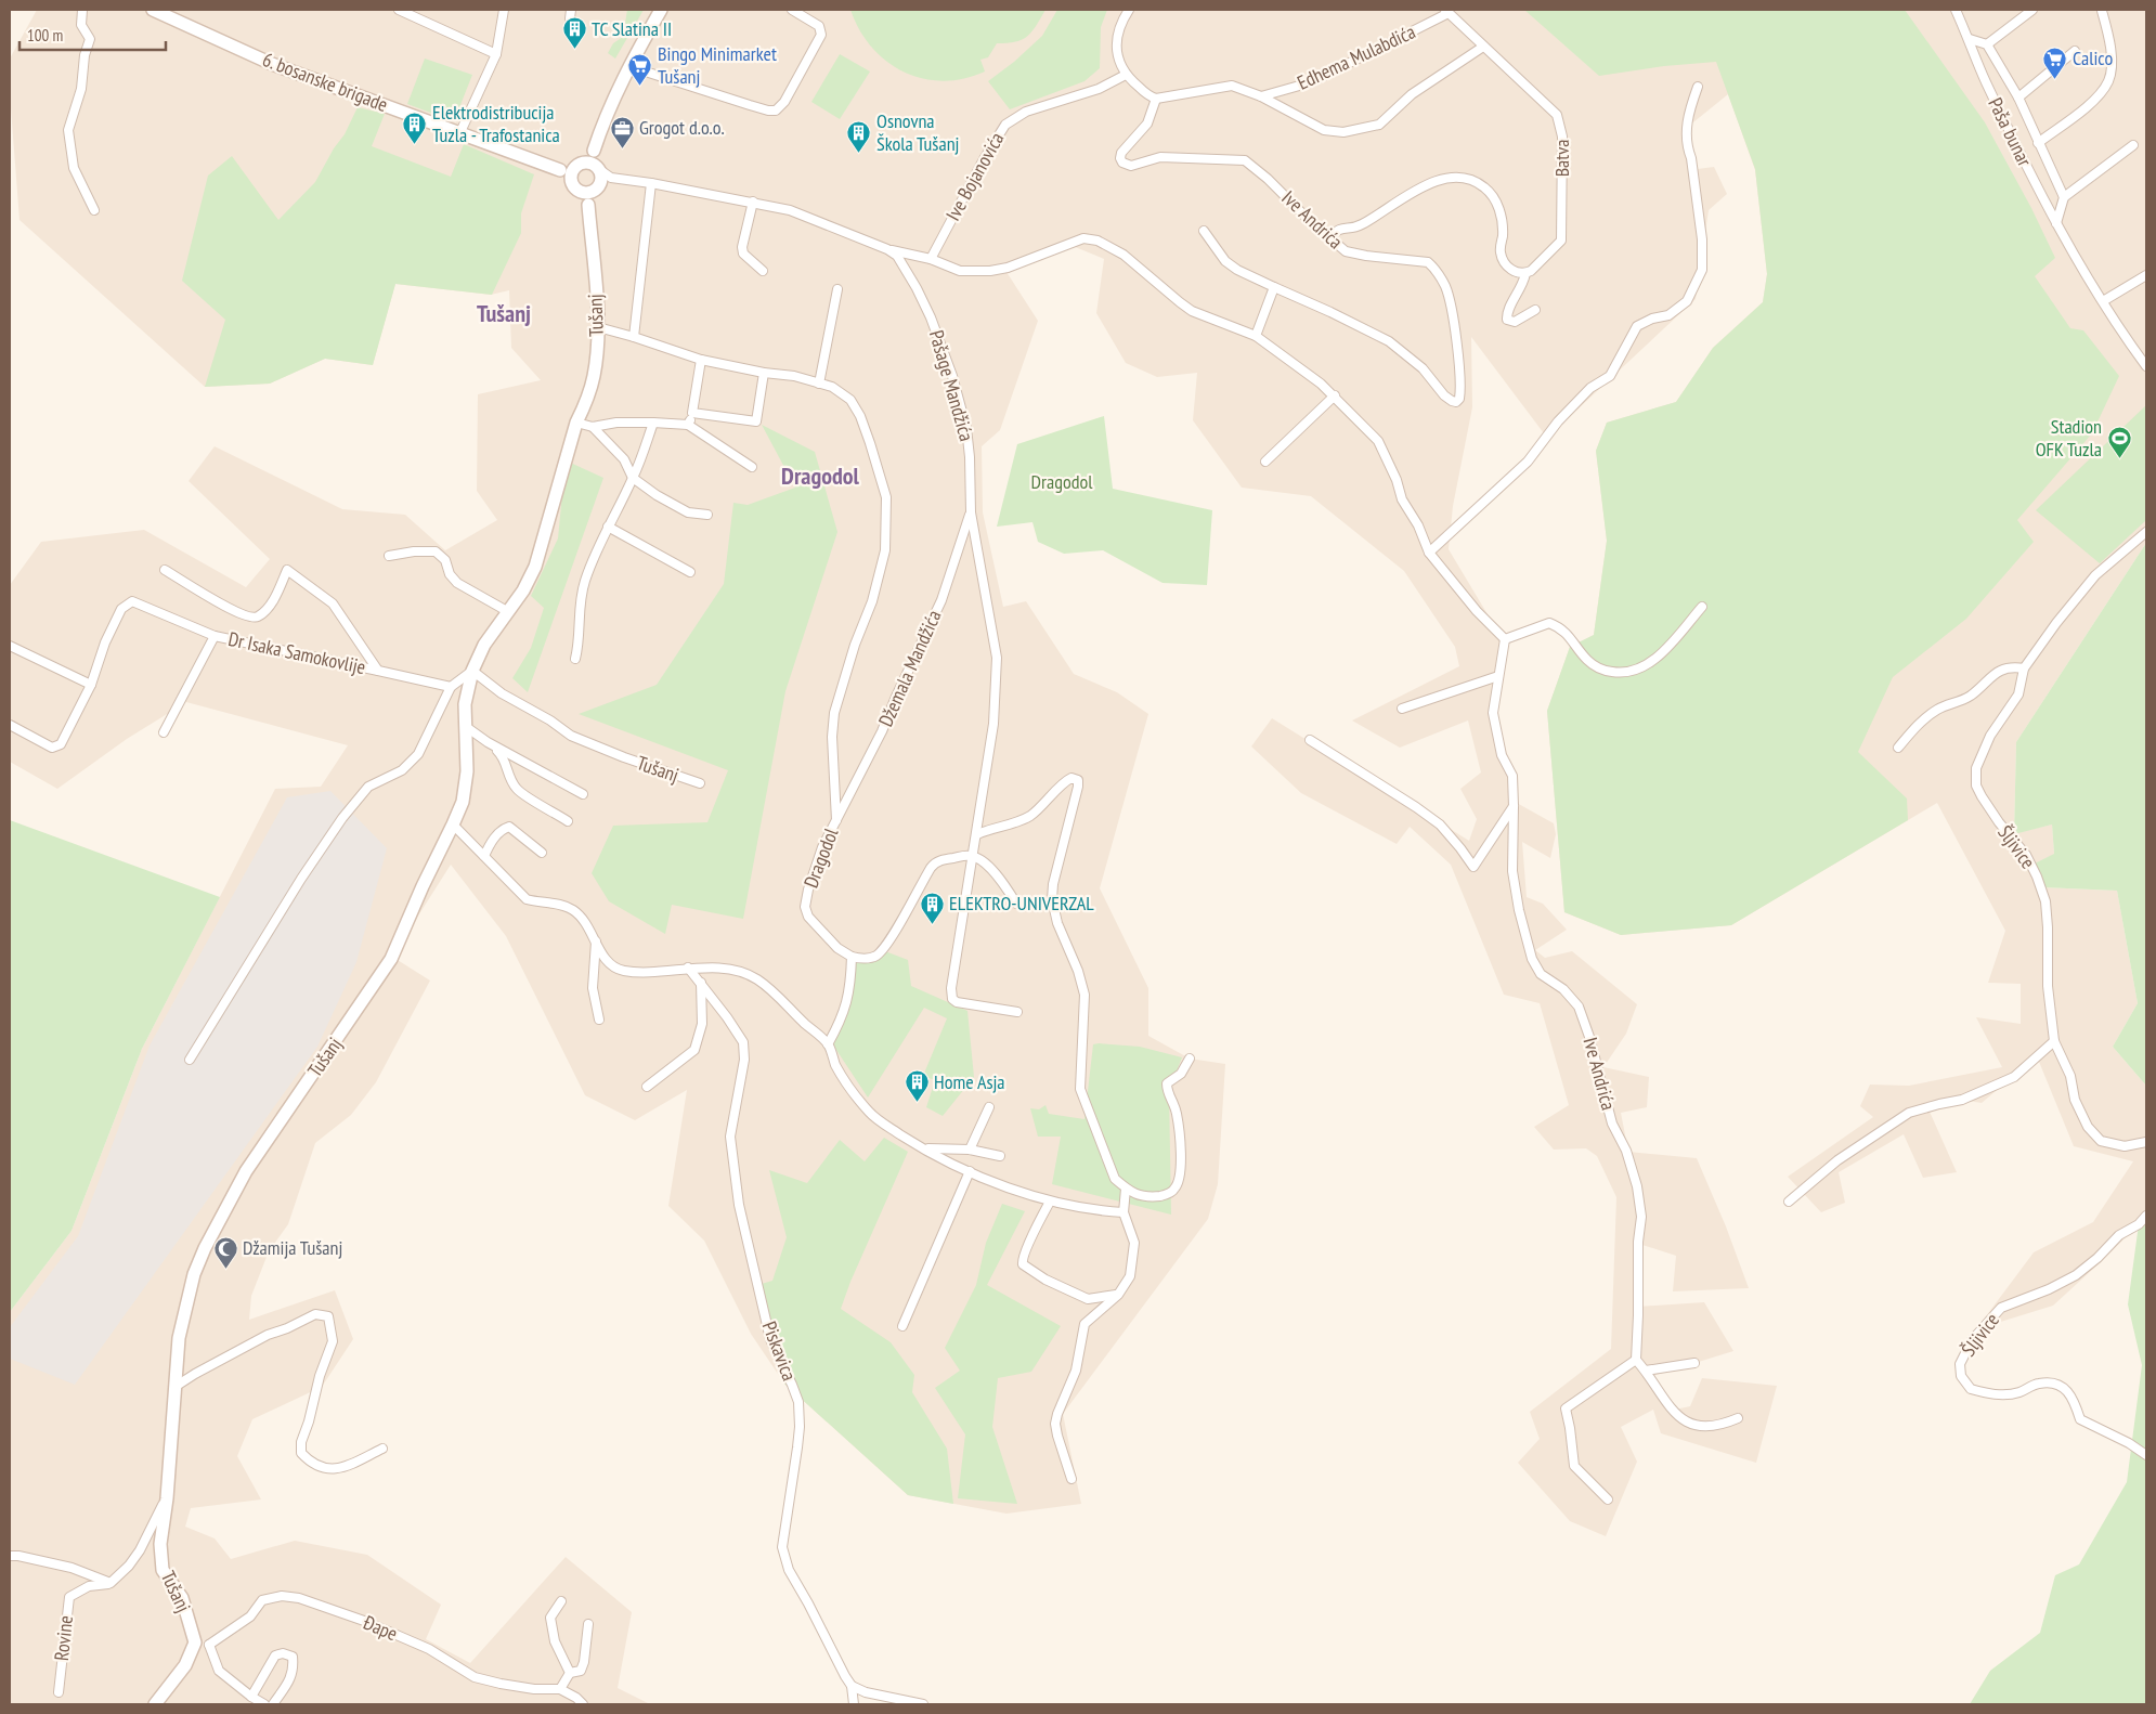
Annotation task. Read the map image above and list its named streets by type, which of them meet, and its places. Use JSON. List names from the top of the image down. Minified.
{"streets":{"street":["Edhema Mulabdića","6. bosanske brigade","Paša bunar","Batva","Ive Bojanovića","Ive Andrića","Tušanj","Pašage Mandžića","Dr Isaka Samokovlije","Džemala Mandžića","Šljivice","Dragodol","Piskavica","Đape","Rovine"]},"crossings":[["Edhema Mulabdića","Batva"],["Tušanj","Dragodol"],["Tušanj","Rovine"],["Pašage Mandžića","Džemala Mandžića"],["Džemala Mandžića","Dragodol"]],"districts":["Tušanj","Dragodol"],"parks":["Dragodol"],"places":{"building":["TC Slatina II","Elektrodistribucija Tuzla - Trafostanica","Osnovna Škola Tušanj","ELEKTRO-UNIVERZAL","Home Asja"],"supermarket":["Calico","Bingo Minimarket Tušanj"],"office":["Grogot d.o.o."],"sports":["Stadion OFK Tuzla"],"mosque":["Džamija Tušanj"]},"scale_bar":"100 m"}
